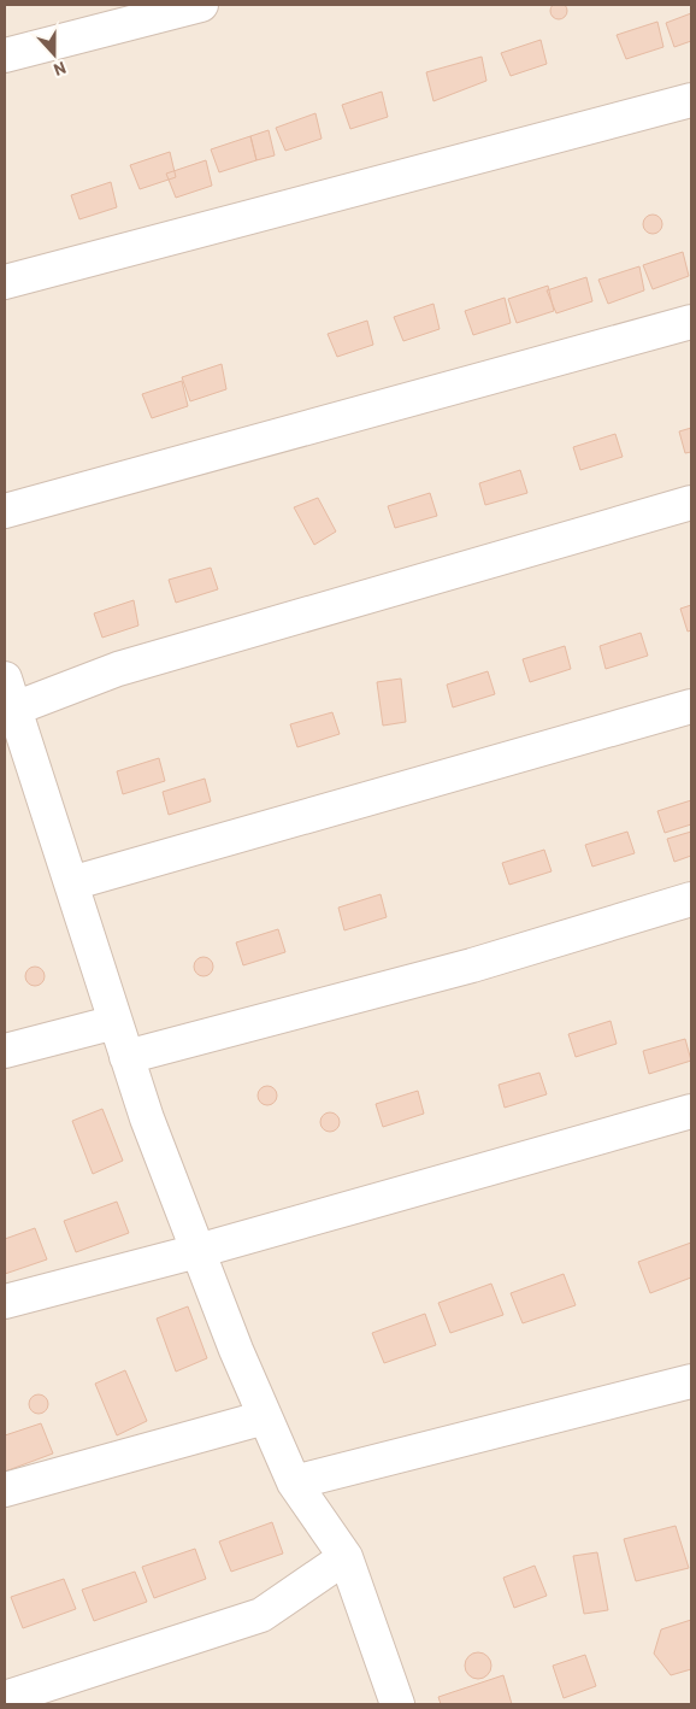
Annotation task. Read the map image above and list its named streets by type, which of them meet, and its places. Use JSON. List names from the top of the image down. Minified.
{"north":"bottom"}
